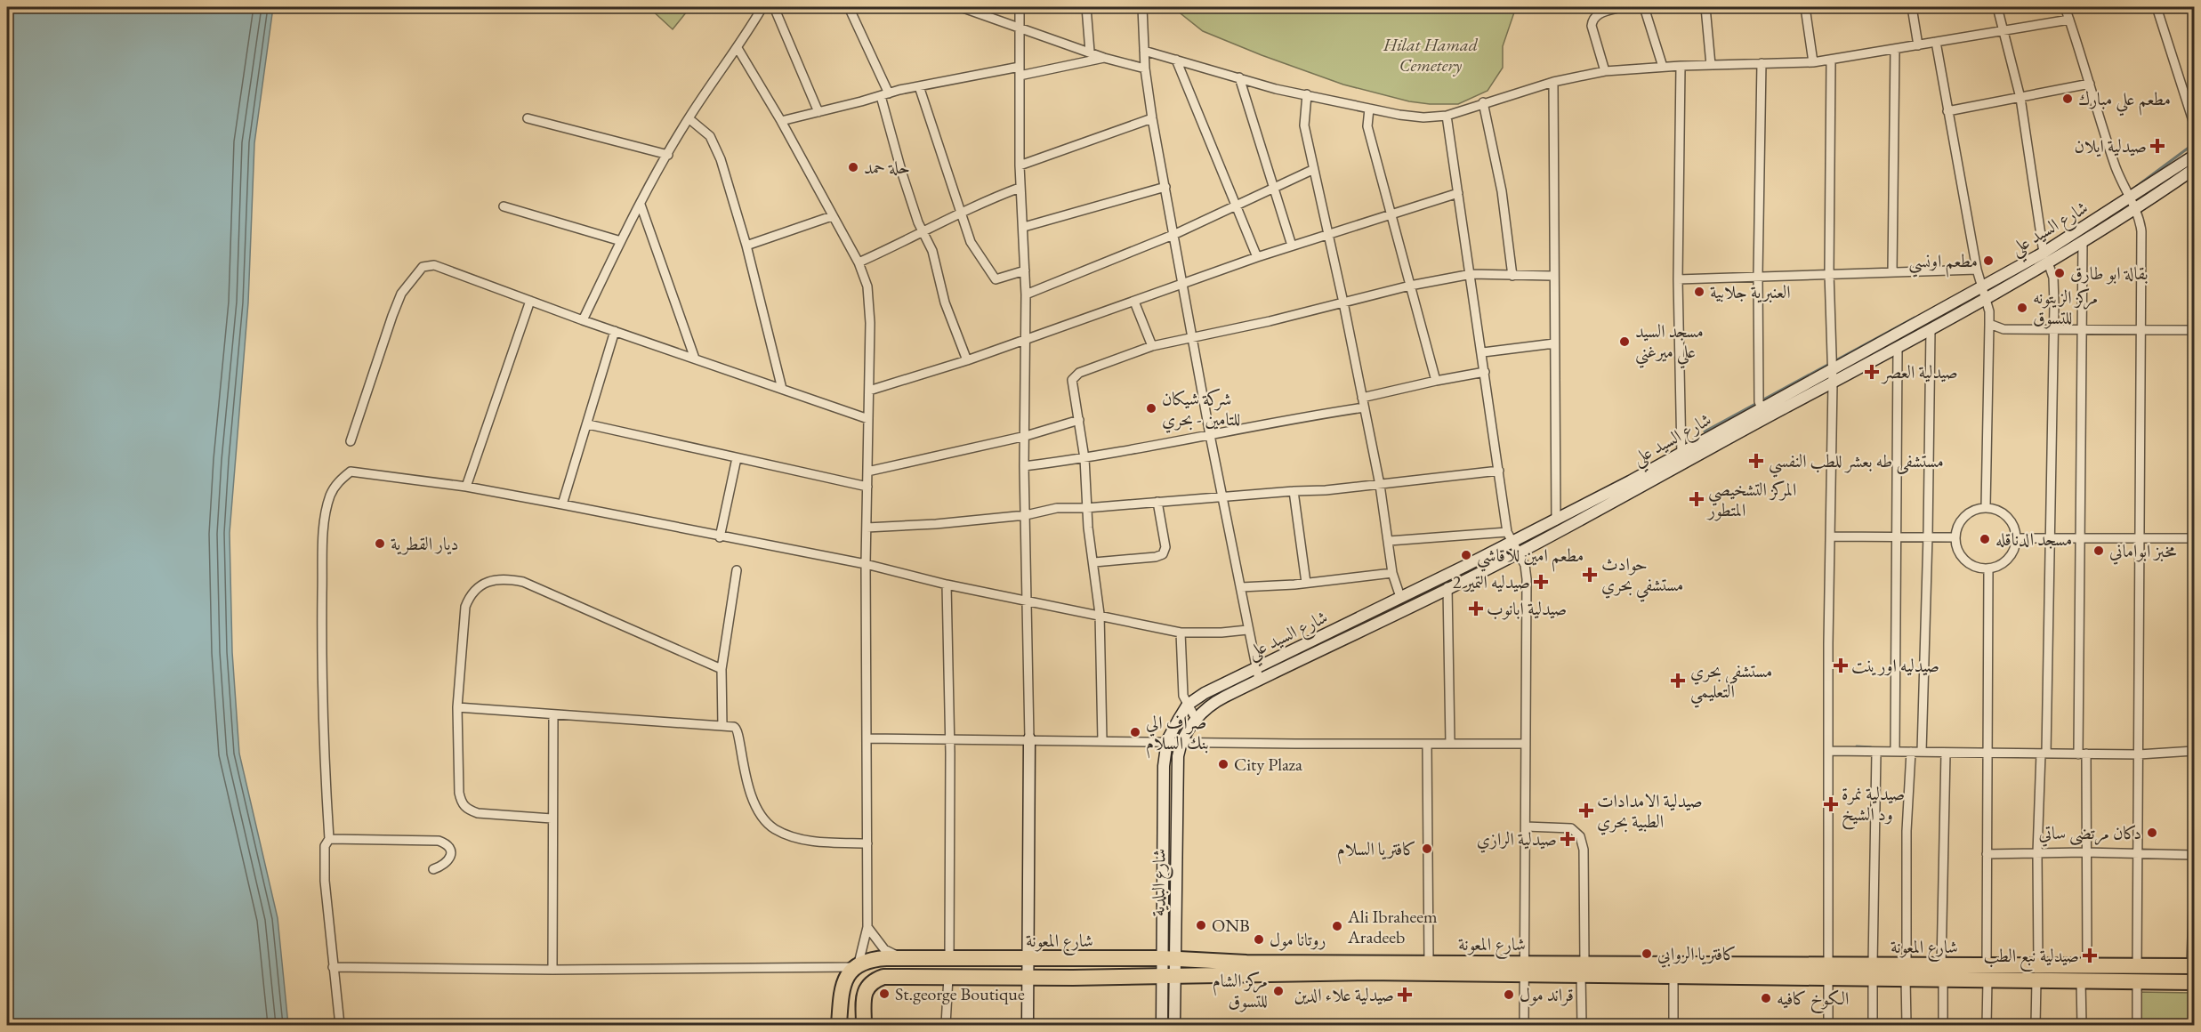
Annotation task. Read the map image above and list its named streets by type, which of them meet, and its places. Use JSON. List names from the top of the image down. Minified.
{"streets":{"highway":["شارع المعونة"],"main road":["شارع السيد علي","شارع البلدية"]},"crossings":[["شارع السيد علي","شارع البلدية"],["شارع البلدية","شارع المعونة"]],"parks":["Hilat Hamad Cemetery"],"places":{"other":["مطعم علي مبارك","حلة حمد","مطعم اونسي","بقالة ابو طارق","العنبرية جلابية","مركز الزيتونه للتسوق","مسجد السيد علي ميرغني","شركة شيكان للتامين - بحري","مسجد الدناقله","ديار القطرية","مخبز ابواماني","مطعم امين للاقاشي","صراف الي بنك السلام","City Plaza","دكان مرتضى ساتي","كافتريا السلام","ONB","Ali Ibraheem Aradeeb","روتانا مول","كافتريا الروابي","مركز الشام للتسوق","St.george Boutique","قراند مول","الكوخ كافيه"],"health":["صيدلية ايلان","صيدلية العصر","مستشفى طه بعشر للطب النفسي","المركز التشخيصي المتطور","حوادث مستشفي بحري","صيدليه التمير 2","صيدلية ابانوب","صيدليه اورينت","مستشفى بحري التعليمي","صيدلية نمرة ود الشيخ","صيدلية الامدادات الطبية بحري","صيدلية الرازي","صيدلية نبع الطب","صيدلية علاء الدين"]}}
